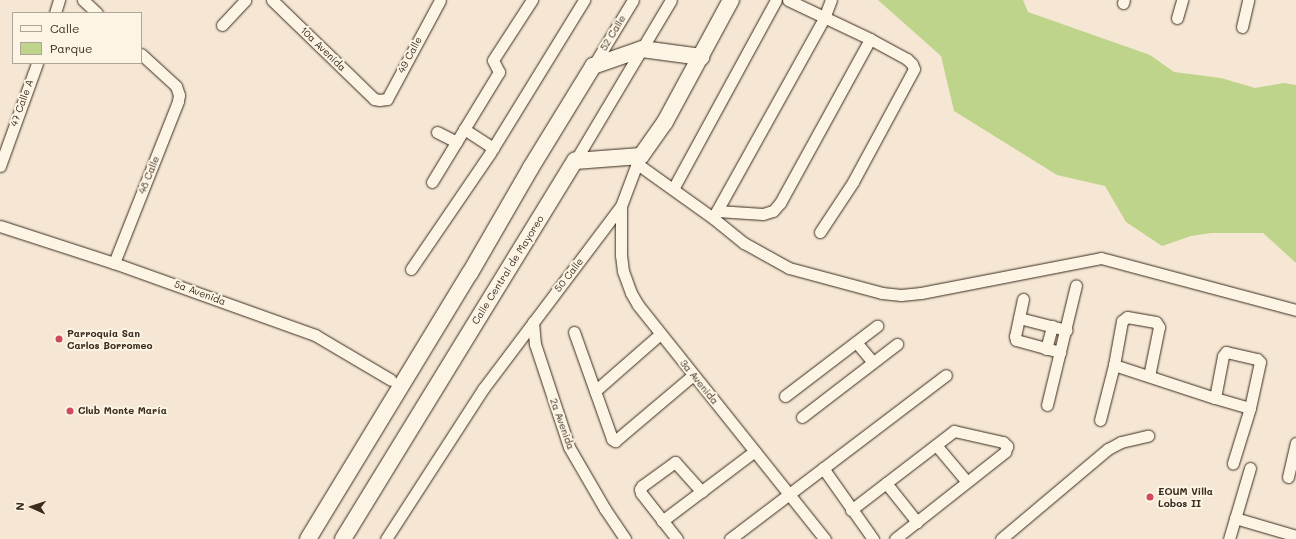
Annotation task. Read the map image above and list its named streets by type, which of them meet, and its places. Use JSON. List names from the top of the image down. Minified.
{"streets":{"main road":["Calle Central de Mayoreo","50 Calle"],"street":["52 Calle","10a Avenida","49 Calle","47 Calle A","48 Calle","5a Avenida","3a Avenida","2a Avenida"]},"crossings":[["10a Avenida","49 Calle"],["48 Calle","5a Avenida"],["50 Calle","3a Avenida"],["50 Calle","2a Avenida"]],"places":["Parroquia San Carlos Borromeo","Club Monte María","EOUM Villa Lobos II"],"legend":["Calle","Parque"],"north":"left"}
